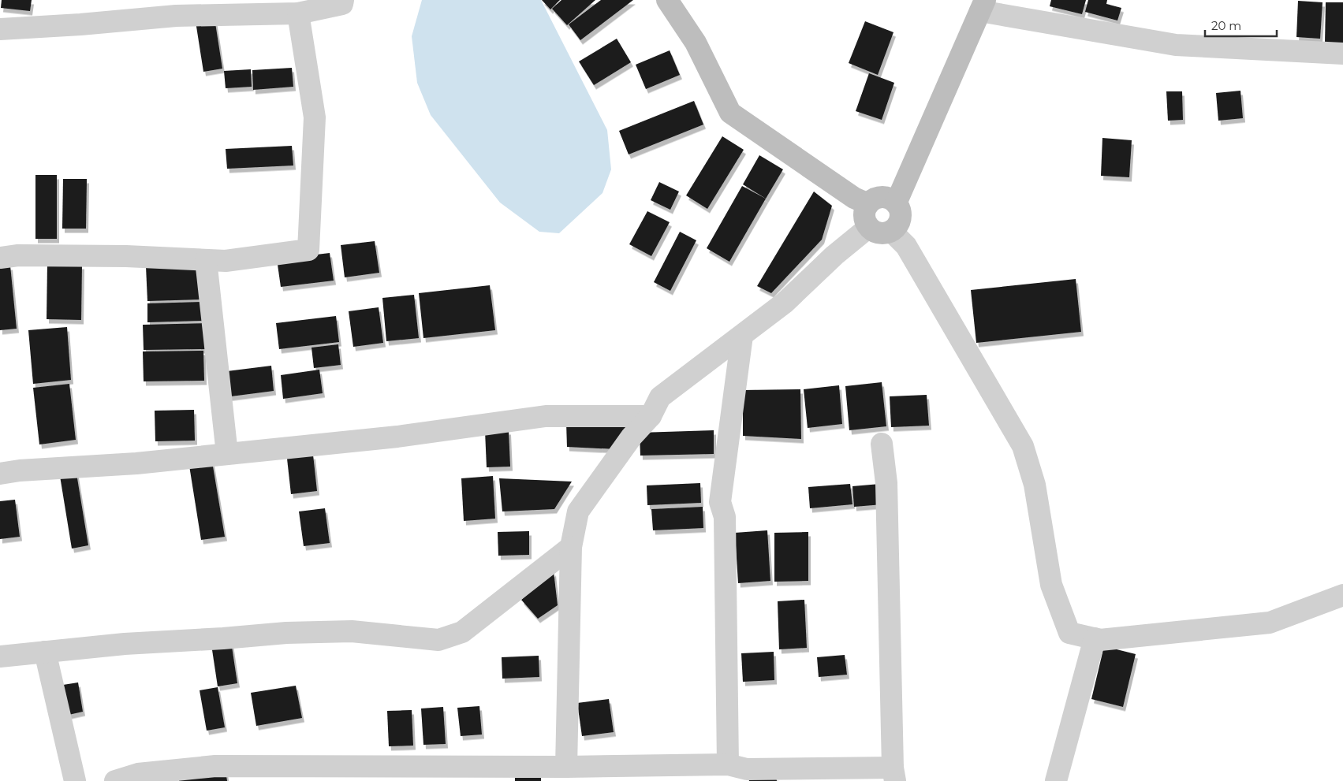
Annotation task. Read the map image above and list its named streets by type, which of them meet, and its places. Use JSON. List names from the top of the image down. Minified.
{"scale_bar":"20 m"}
